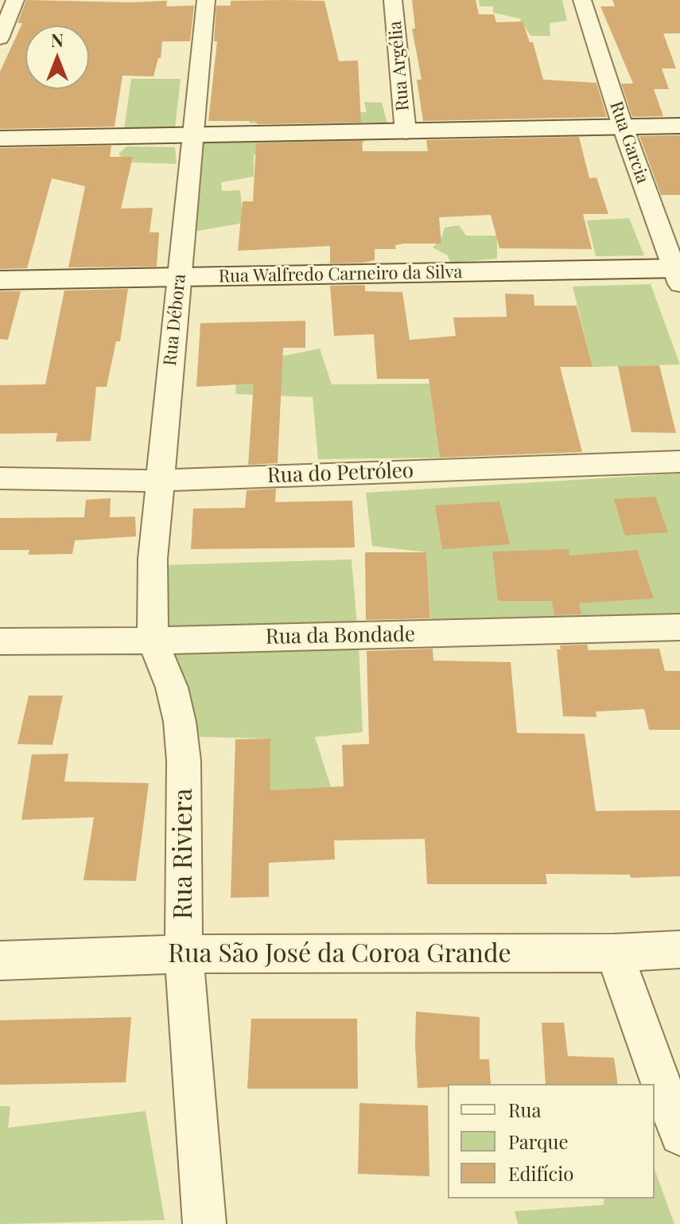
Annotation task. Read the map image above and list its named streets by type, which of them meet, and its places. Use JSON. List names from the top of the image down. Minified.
{"streets":{"main road":["Rua Walfredo Carneiro da Silva"],"street":["Rua Argélia","Rua Garcia","Rua Débora","Rua do Petróleo","Rua da Bondade","Rua Riviera","Rua São José da Coroa Grande"]},"crossings":[["Rua Garcia","Rua Walfredo Carneiro da Silva"],["Rua Walfredo Carneiro da Silva","Rua Débora"],["Rua Débora","Rua do Petróleo"],["Rua Débora","Rua da Bondade"],["Rua Débora","Rua Riviera"],["Rua da Bondade","Rua Riviera"],["Rua Riviera","Rua São José da Coroa Grande"]],"legend":["Rua","Parque","Edifício"],"north":"top"}
